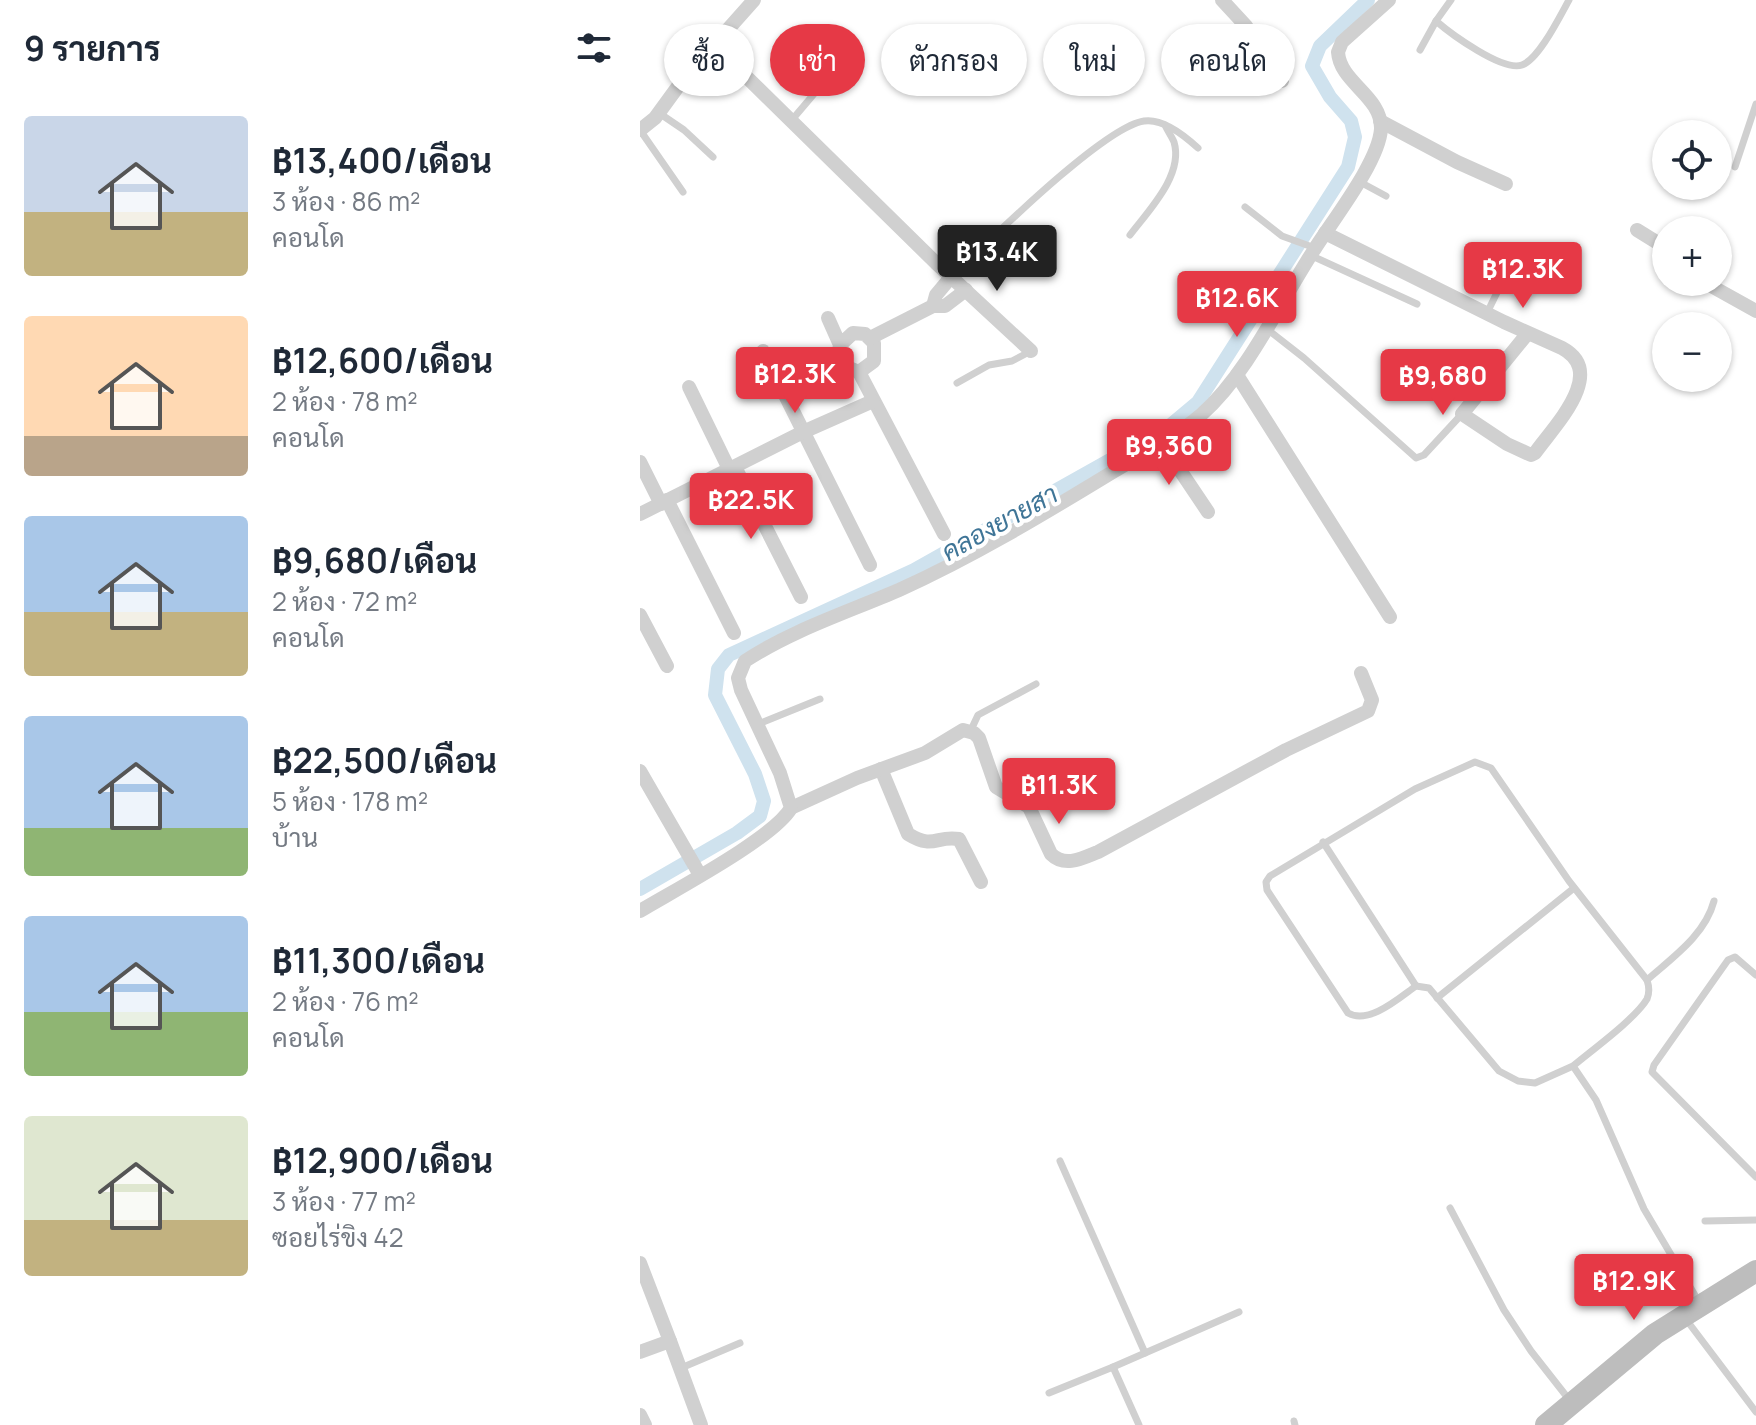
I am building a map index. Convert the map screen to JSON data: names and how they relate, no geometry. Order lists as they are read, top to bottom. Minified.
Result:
{"water":["คลองยายสา"],"page":{"heading":"9 รายการ","chip":["ซื้อ","เช่า","ตัวกรอง","ใหม่","คอนโด"],"list":[{"name":"฿13,400/เดือน","note":"3 ห้อง · 86 m² · คอนโด"},{"name":"฿12,600/เดือน","note":"2 ห้อง · 78 m² · คอนโด"},{"name":"฿9,680/เดือน","note":"2 ห้อง · 72 m² · คอนโด"},{"name":"฿22,500/เดือน","note":"5 ห้อง · 178 m² · บ้าน"},{"name":"฿11,300/เดือน","note":"2 ห้อง · 76 m² · คอนโด"},{"name":"฿12,900/เดือน","note":"3 ห้อง · 77 m² · ซอยไร่ขิง 42"}],"map_buttons":["+","−"],"price":["฿13.4K","฿12.3K","฿12.6K","฿12.3K","฿9,680","฿9,360","฿22.5K","฿11.3K","฿12.9K"]}}
